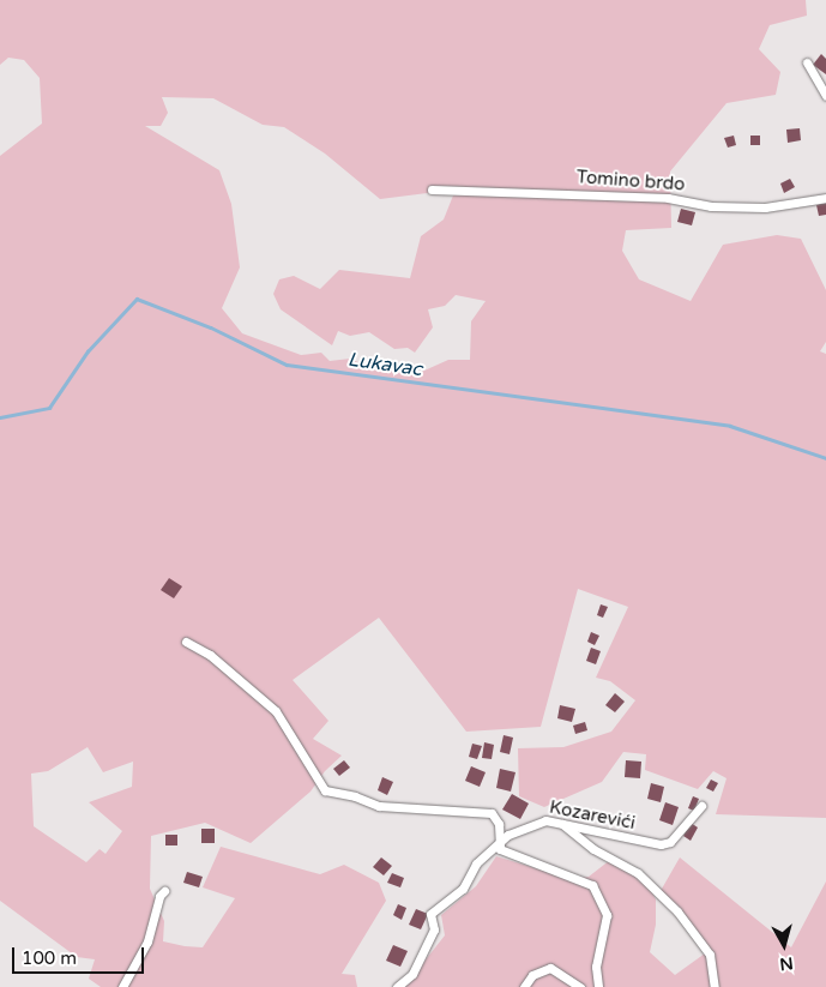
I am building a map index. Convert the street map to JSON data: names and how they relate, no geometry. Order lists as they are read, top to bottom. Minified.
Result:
{"streets":{"street":["Tomino brdo","Kozarevići"]},"water":["Lukavac"],"scale_bar":"100 m","north":"bottom"}
